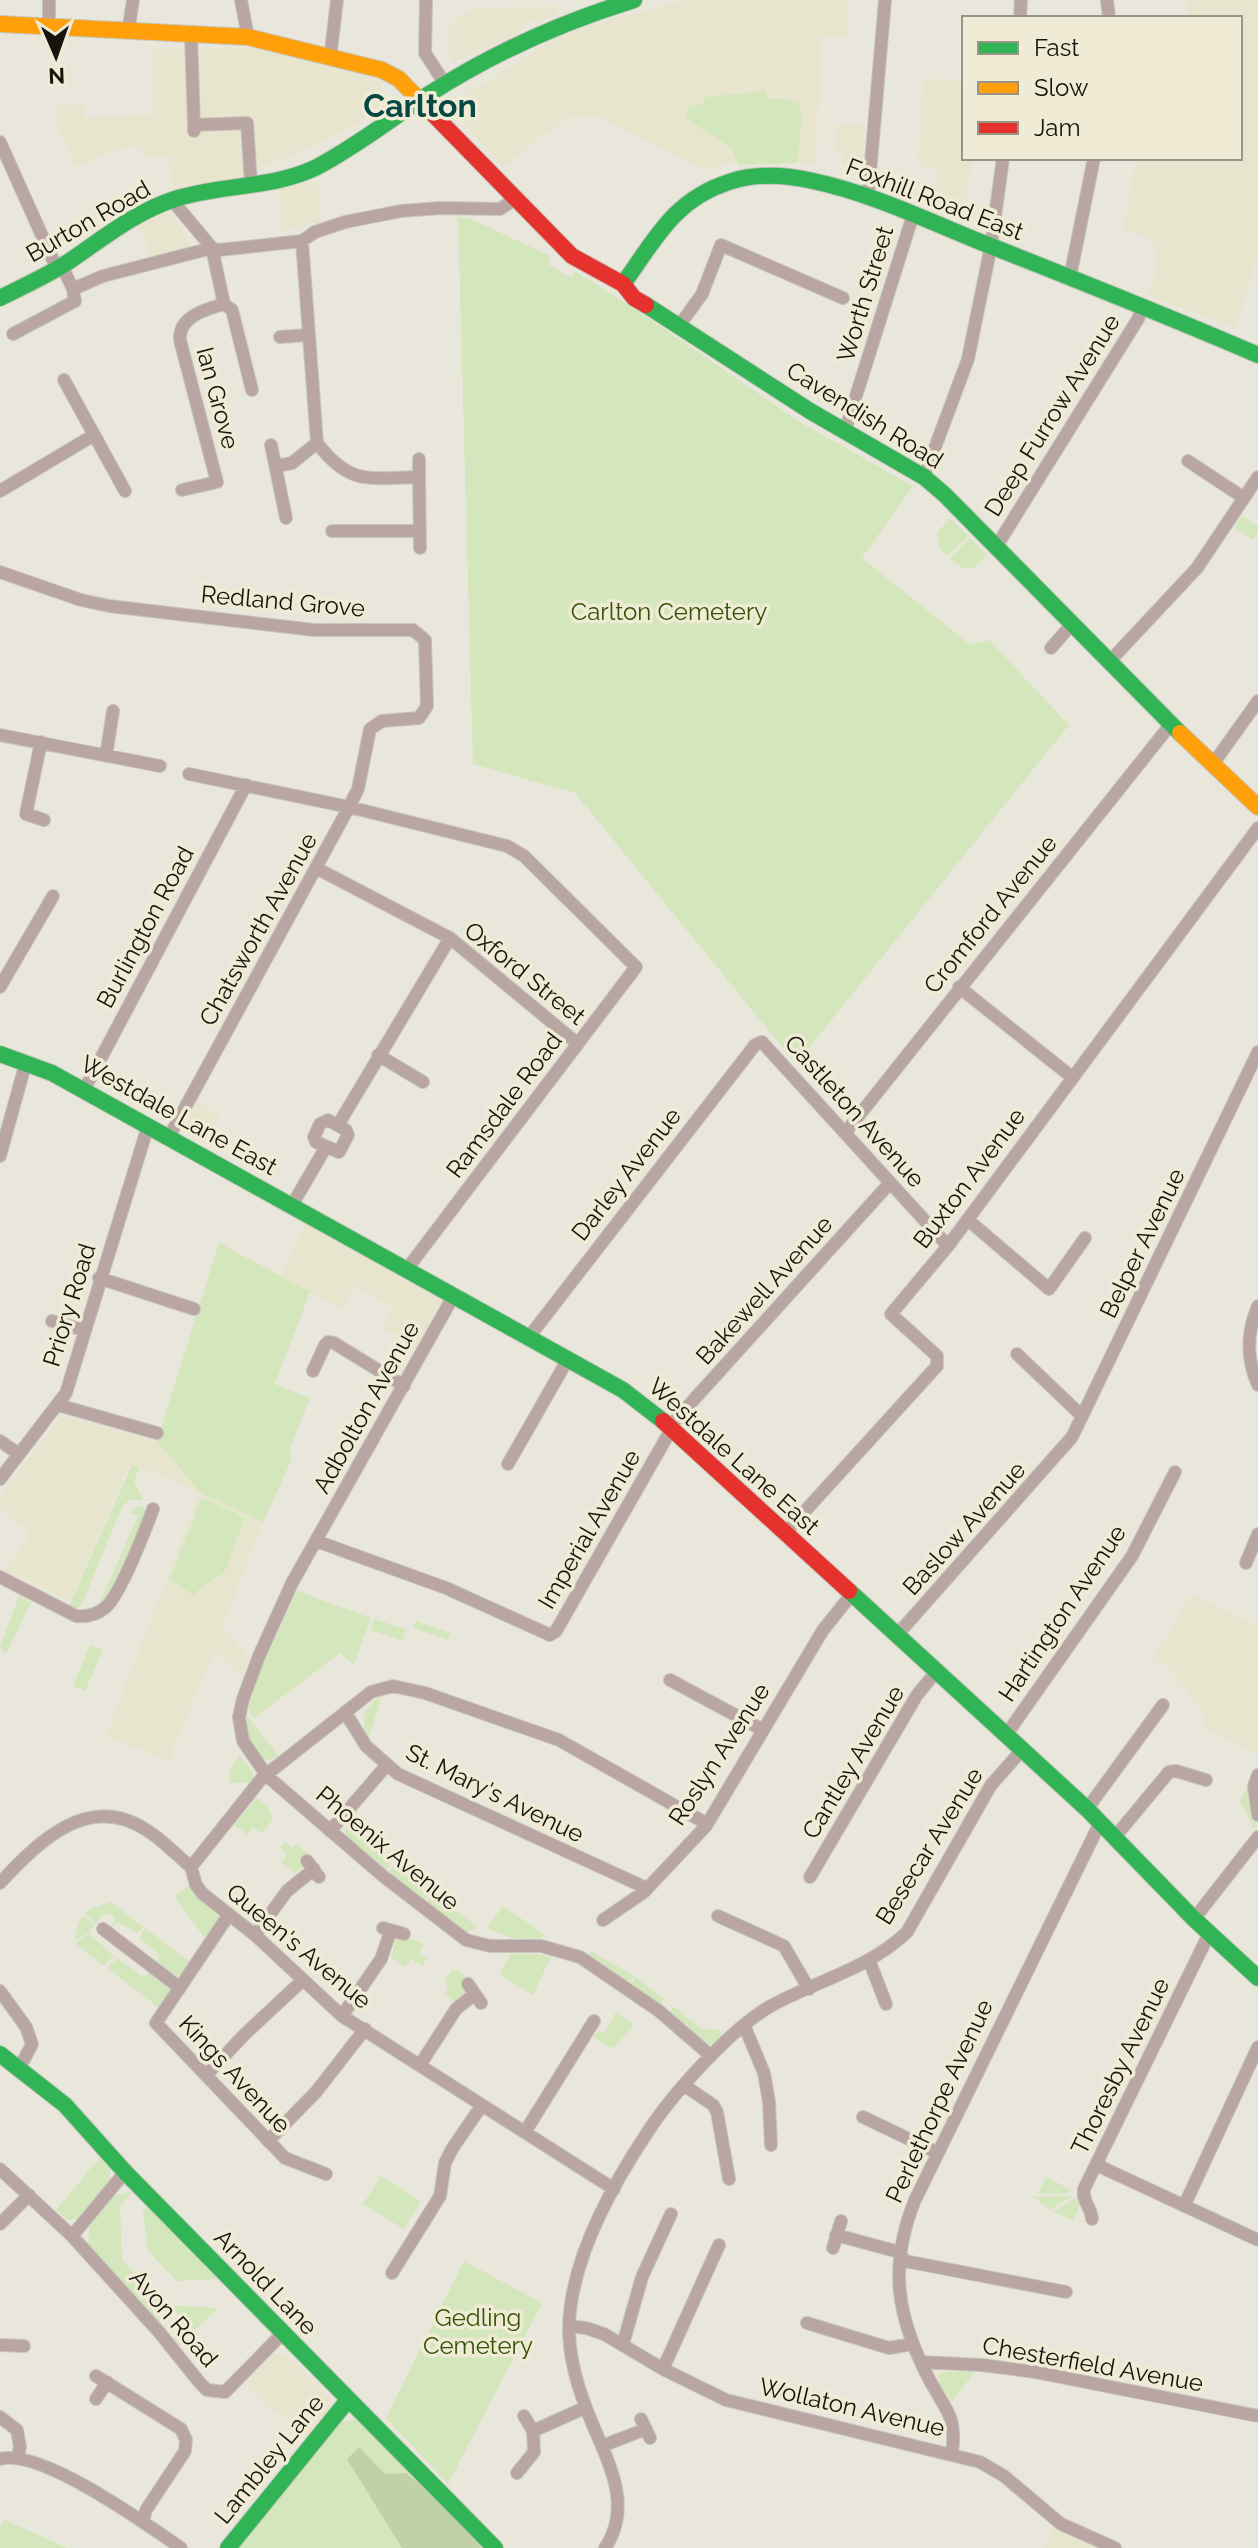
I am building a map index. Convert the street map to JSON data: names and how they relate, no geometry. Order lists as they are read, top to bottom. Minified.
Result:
{"streets":{"street":["Foxhill Road East","Burton Road","Worth Street","Ian Grove","Cavendish Road","Deep Furrow Avenue","Redland Grove","Cromford Avenue","Burlington Road","Chatsworth Avenue","Oxford Street","Ramsdale Road","Castleton Avenue","Westdale Lane East","Darley Avenue","Buxton Avenue","Belper Avenue","Bakewell Avenue","Priory Road","Adbolton Avenue","Baslow Avenue","Imperial Avenue","Hartington Avenue","Roslyn Avenue","Cantley Avenue","St. Mary's Avenue","Besecar Avenue","Phoenix Avenue","Queen's Avenue","Thoresby Avenue","Kings Avenue","Perlethorpe Avenue","Arnold Lane","Avon Road","Chesterfield Avenue","Wollaton Avenue","Lambley Lane"]},"crossings":[["Foxhill Road East","Worth Street"],["Foxhill Road East","Cavendish Road"],["Foxhill Road East","Deep Furrow Avenue"],["Burton Road","Cavendish Road"],["Worth Street","Cavendish Road"],["Cavendish Road","Deep Furrow Avenue"],["Cavendish Road","Cromford Avenue"],["Redland Grove","Chatsworth Avenue"],["Cromford Avenue","Castleton Avenue"],["Burlington Road","Westdale Lane East"],["Chatsworth Avenue","Oxford Street"],["Chatsworth Avenue","Ramsdale Road"],["Chatsworth Avenue","Westdale Lane East"],["Oxford Street","Ramsdale Road"],["Ramsdale Road","Westdale Lane East"],["Castleton Avenue","Darley Avenue"],["Castleton Avenue","Buxton Avenue"],["Castleton Avenue","Bakewell Avenue"],["Westdale Lane East","Darley Avenue"],["Westdale Lane East","Buxton Avenue"],["Westdale Lane East","Bakewell Avenue"],["Westdale Lane East","Priory Road"],["Westdale Lane East","Adbolton Avenue"],["Westdale Lane East","Baslow Avenue"],["Westdale Lane East","Imperial Avenue"],["Westdale Lane East","Hartington Avenue"],["Westdale Lane East","Roslyn Avenue"],["Westdale Lane East","Cantley Avenue"],["Westdale Lane East","Besecar Avenue"],["Westdale Lane East","Thoresby Avenue"],["Westdale Lane East","Perlethorpe Avenue"],["Belper Avenue","Baslow Avenue"],["Bakewell Avenue","Imperial Avenue"],["Adbolton Avenue","Imperial Avenue"],["Adbolton Avenue","Phoenix Avenue"],["Imperial Avenue","Phoenix Avenue"],["Roslyn Avenue","St. Mary's Avenue"],["Besecar Avenue","Phoenix Avenue"],["Besecar Avenue","Queen's Avenue"],["Besecar Avenue","Wollaton Avenue"],["Perlethorpe Avenue","Chesterfield Avenue"],["Perlethorpe Avenue","Wollaton Avenue"],["Arnold Lane","Avon Road"],["Arnold Lane","Lambley Lane"]],"districts":["Carlton"],"parks":["Carlton Cemetery","Gedling Cemetery"],"legend":["Fast","Slow","Jam"],"north":"bottom"}
